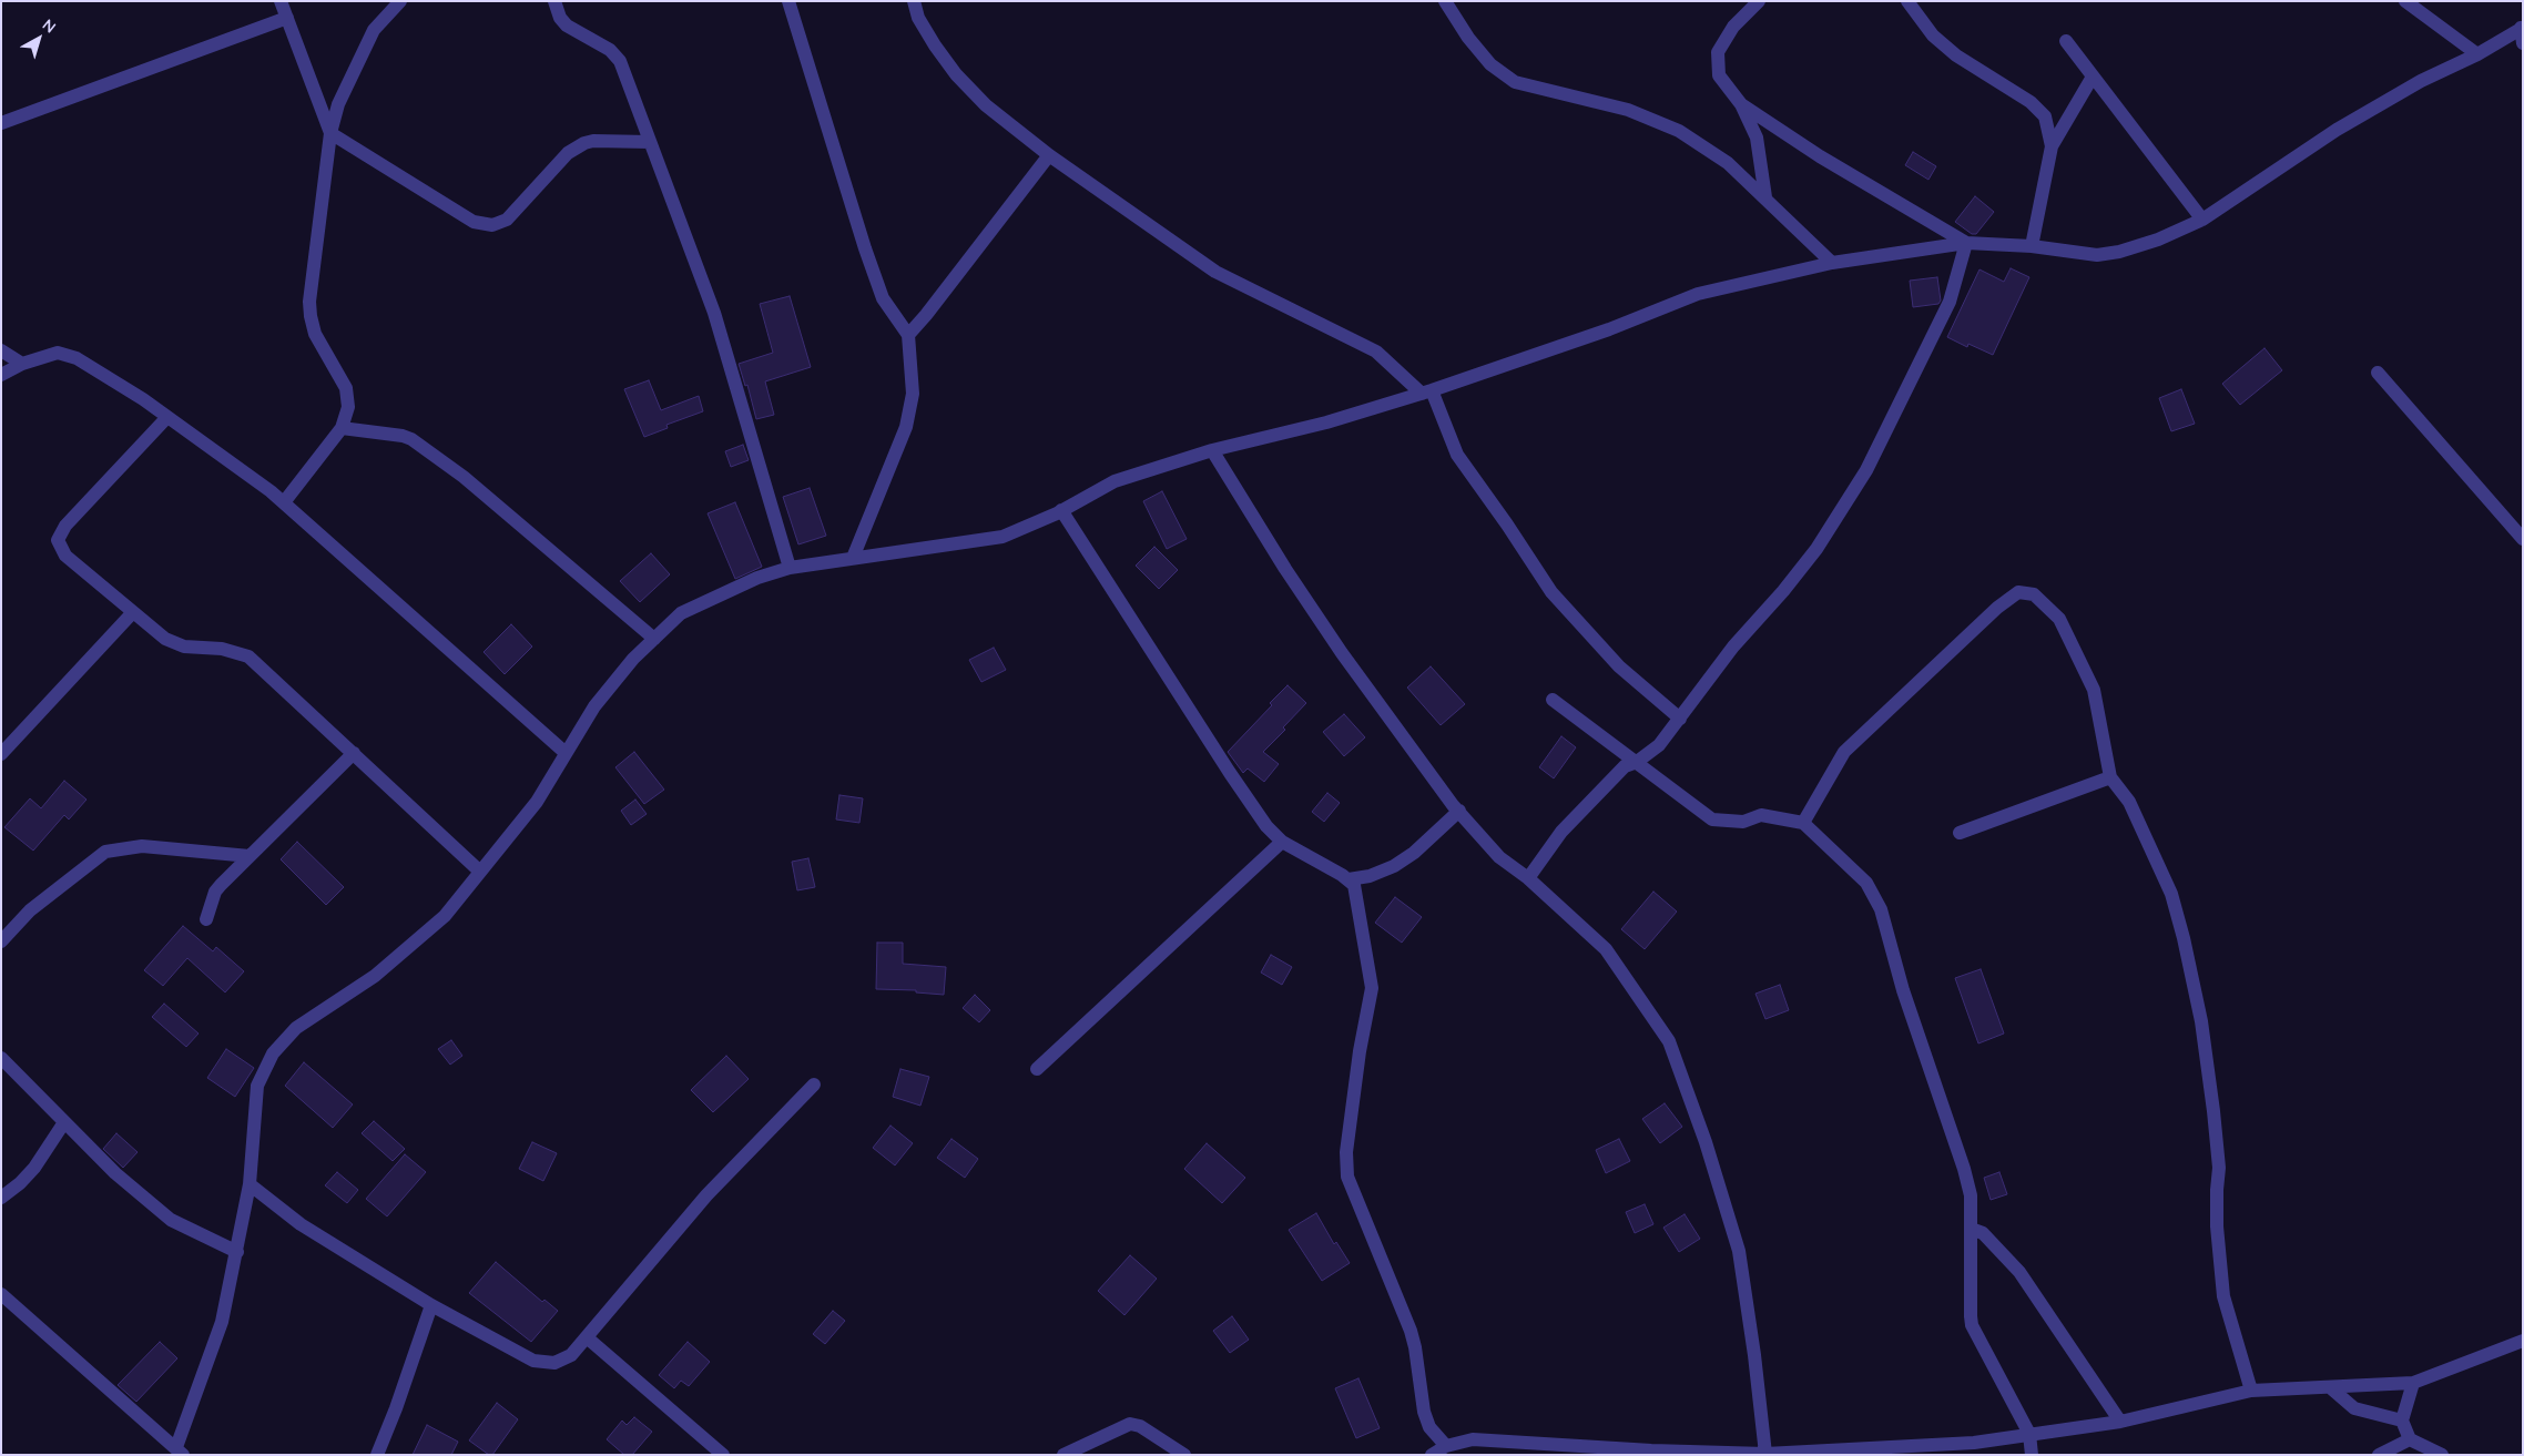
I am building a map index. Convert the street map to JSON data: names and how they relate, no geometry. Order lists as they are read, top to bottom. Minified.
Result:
{"north":"top right"}
